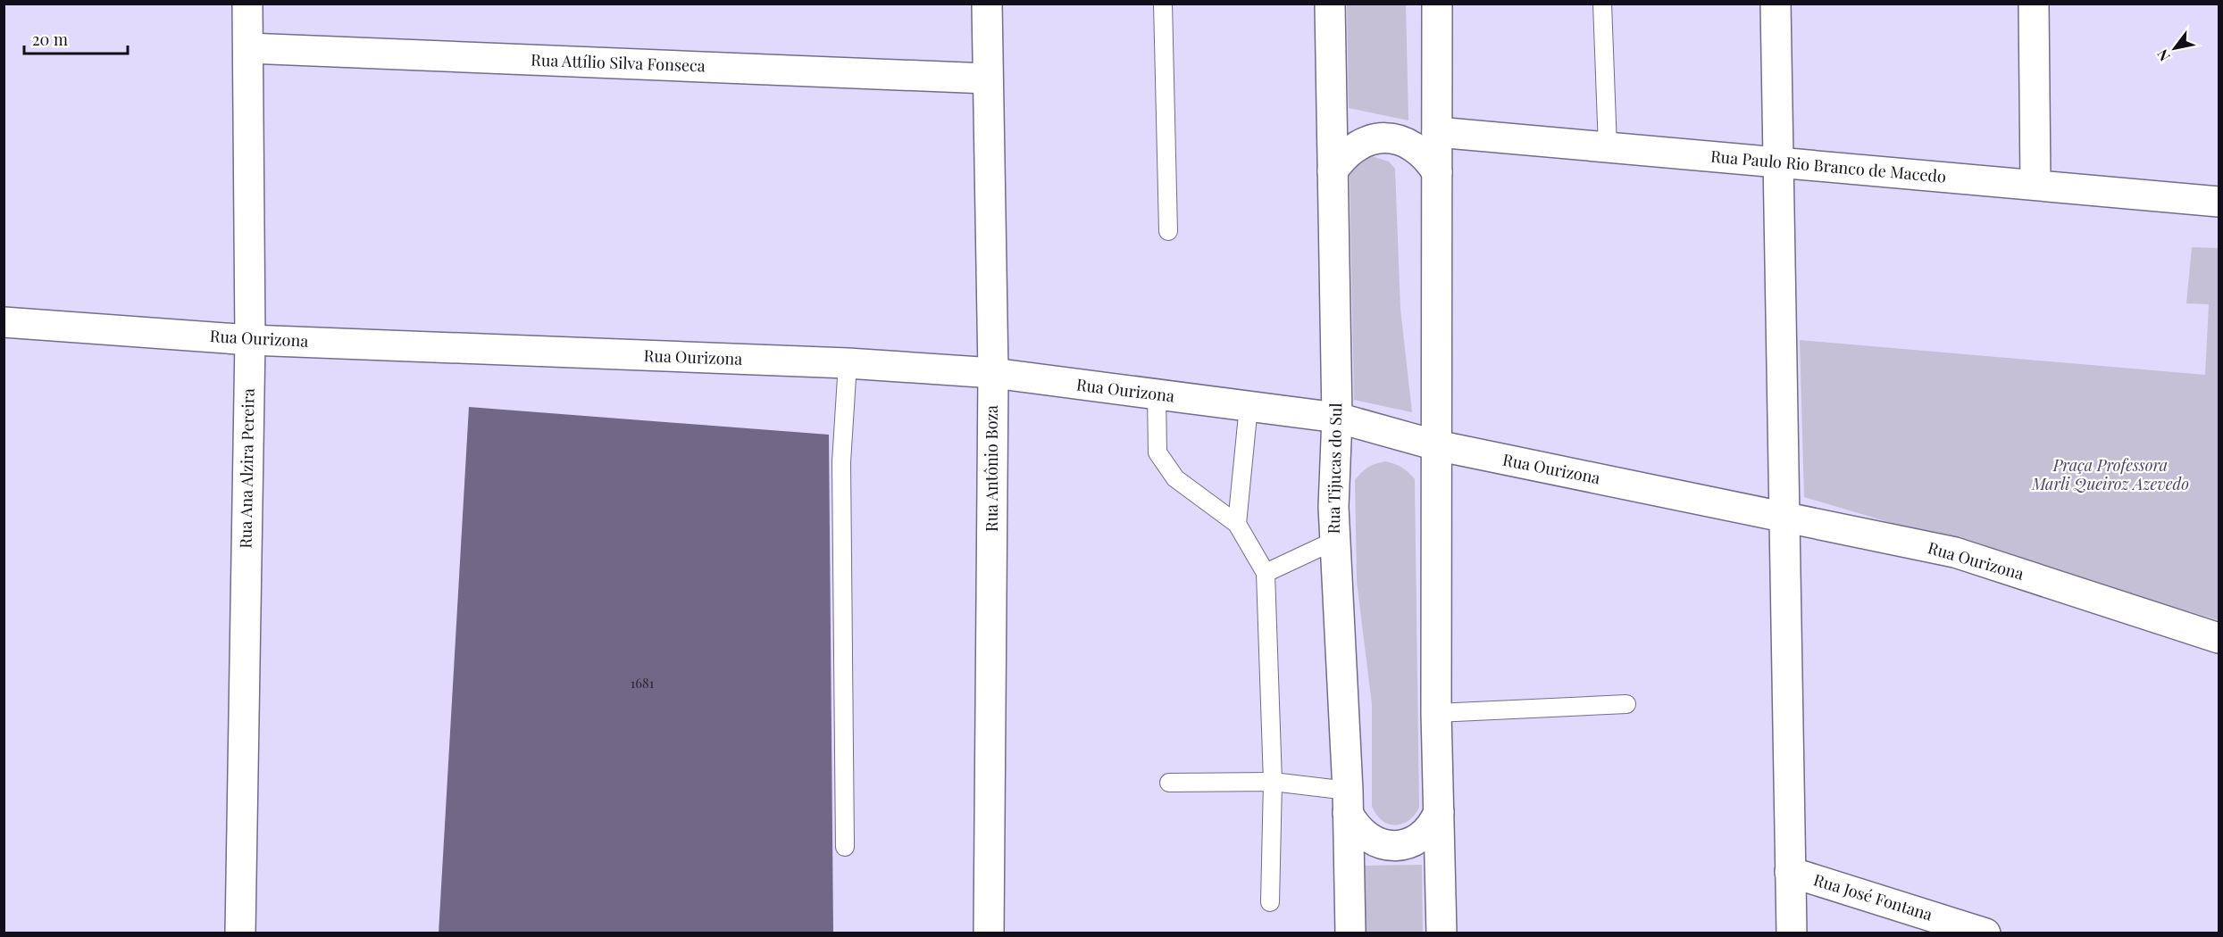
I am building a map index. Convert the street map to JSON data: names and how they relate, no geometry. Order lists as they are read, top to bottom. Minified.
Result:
{"streets":{"street":["Rua Attílio Silva Fonseca","Rua Paulo Rio Branco de Macedo","Rua Ourizona","Rua Ana Alzira Pereira","Rua Antônio Boza","Rua Tijucas do Sul","Rua José Fontana"]},"crossings":[["Rua Attílio Silva Fonseca","Rua Ana Alzira Pereira"],["Rua Attílio Silva Fonseca","Rua Antônio Boza"],["Rua Ourizona","Rua Ana Alzira Pereira"],["Rua Ourizona","Rua Antônio Boza"],["Rua Ourizona","Rua Tijucas do Sul"]],"parks":["Praça Professora Marli Queiroz Azevedo"],"house_numbers":["1681"],"scale_bar":"20 m","north":"bottom left"}
